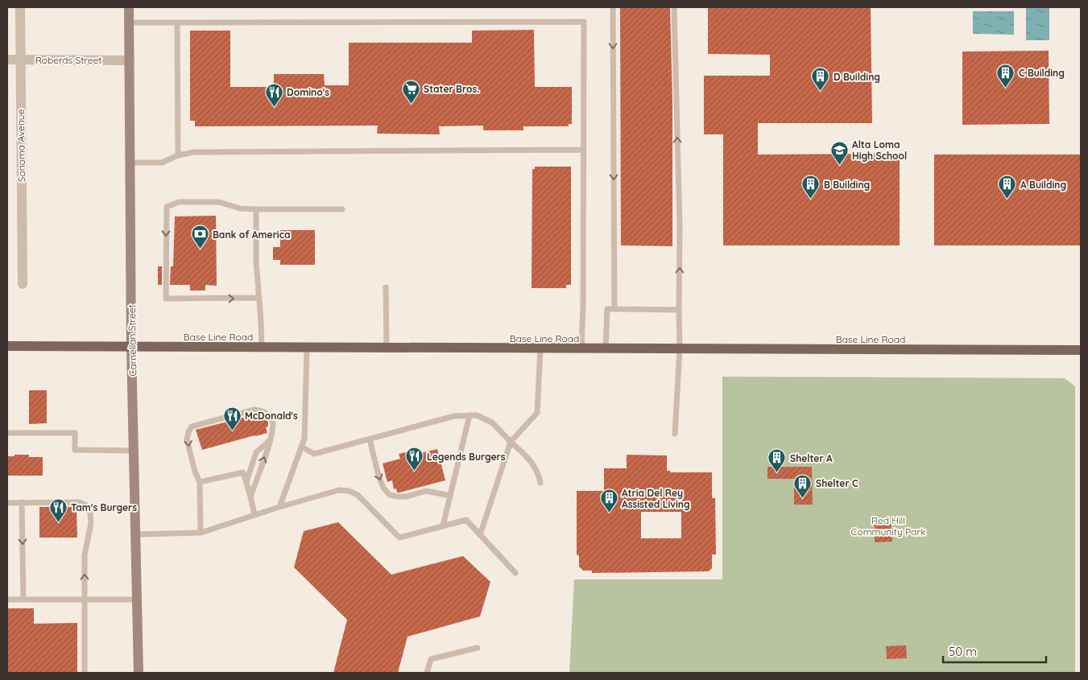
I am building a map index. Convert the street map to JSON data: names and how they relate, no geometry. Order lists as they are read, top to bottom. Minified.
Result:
{"streets":{"main road":["Base Line Road","Carnelian Street"],"street":["Roberds Street","Sonoma Avenue"]},"crossings":[["Roberds Street","Sonoma Avenue"],["Roberds Street","Carnelian Street"],["Base Line Road","Carnelian Street"]],"parks":["Red Hill Community Park"],"places":{"building":["C Building","D Building","B Building","A Building","Shelter A","Shelter C","Atria Del Rey Assisted Living"],"supermarket":["Stater Bros."],"restaurant":["Domino's","McDonald's","Legends Burgers","Tam's Burgers"],"school or university":["Alta Loma High School"],"bank":["Bank of America"]},"scale_bar":"50 m"}
